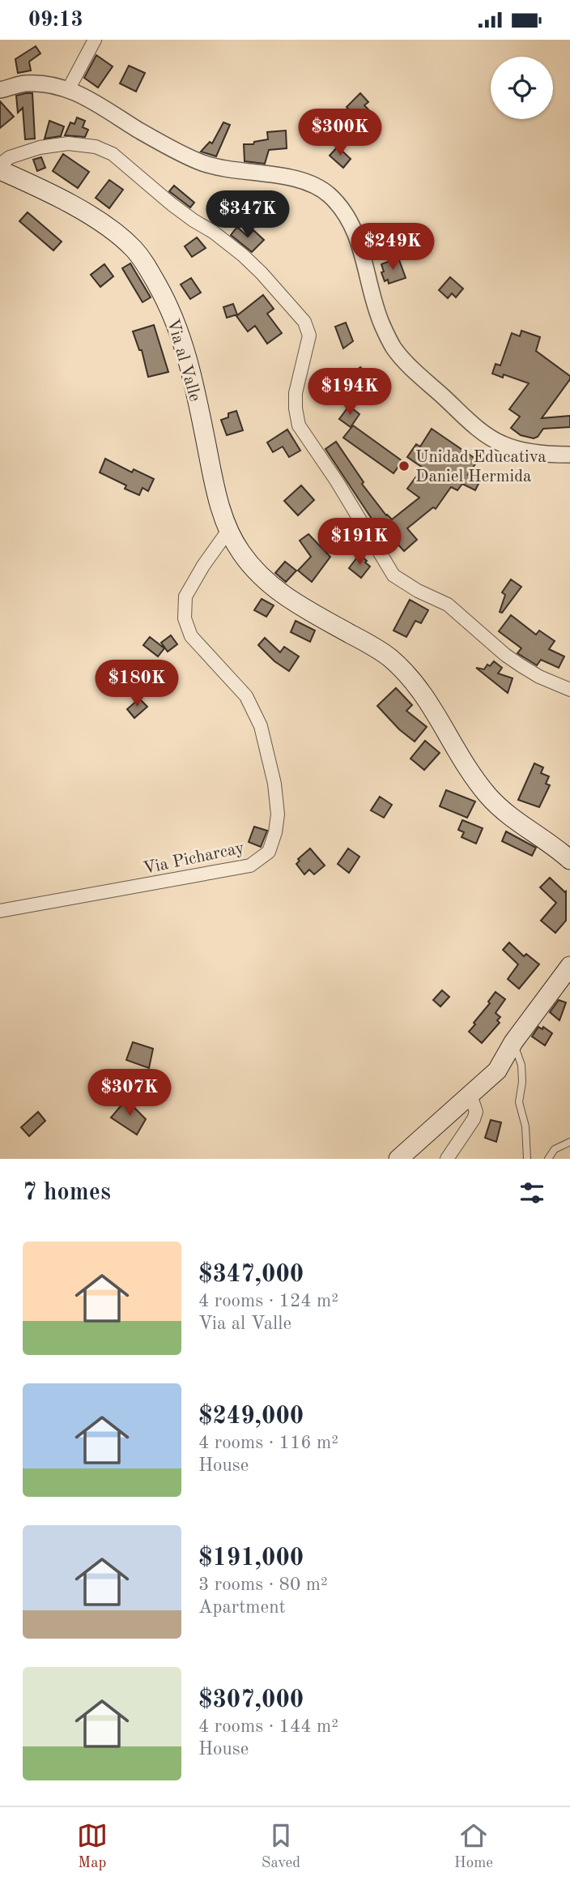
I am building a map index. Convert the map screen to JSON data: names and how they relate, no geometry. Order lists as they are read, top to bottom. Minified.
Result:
{"streets":{"main road":["Via al Valle"],"street":["Via Picharcay"]},"crossings":[["Via al Valle","Via Picharcay"]],"places":["Unidad Educativa Daniel Hermida"],"page":{"status":"09:13","price":["$300K","$347K","$249K","$194K","$191K","$180K","$307K"],"heading":"7 homes","list":[{"name":"$347,000","note":"4 rooms · 124 m² · Via al Valle"},{"name":"$249,000","note":"4 rooms · 116 m² · House"},{"name":"$191,000","note":"3 rooms · 80 m² · Apartment"},{"name":"$307,000","note":"4 rooms · 144 m² · House"}],"tabs":["Map","Saved","Home"]}}
